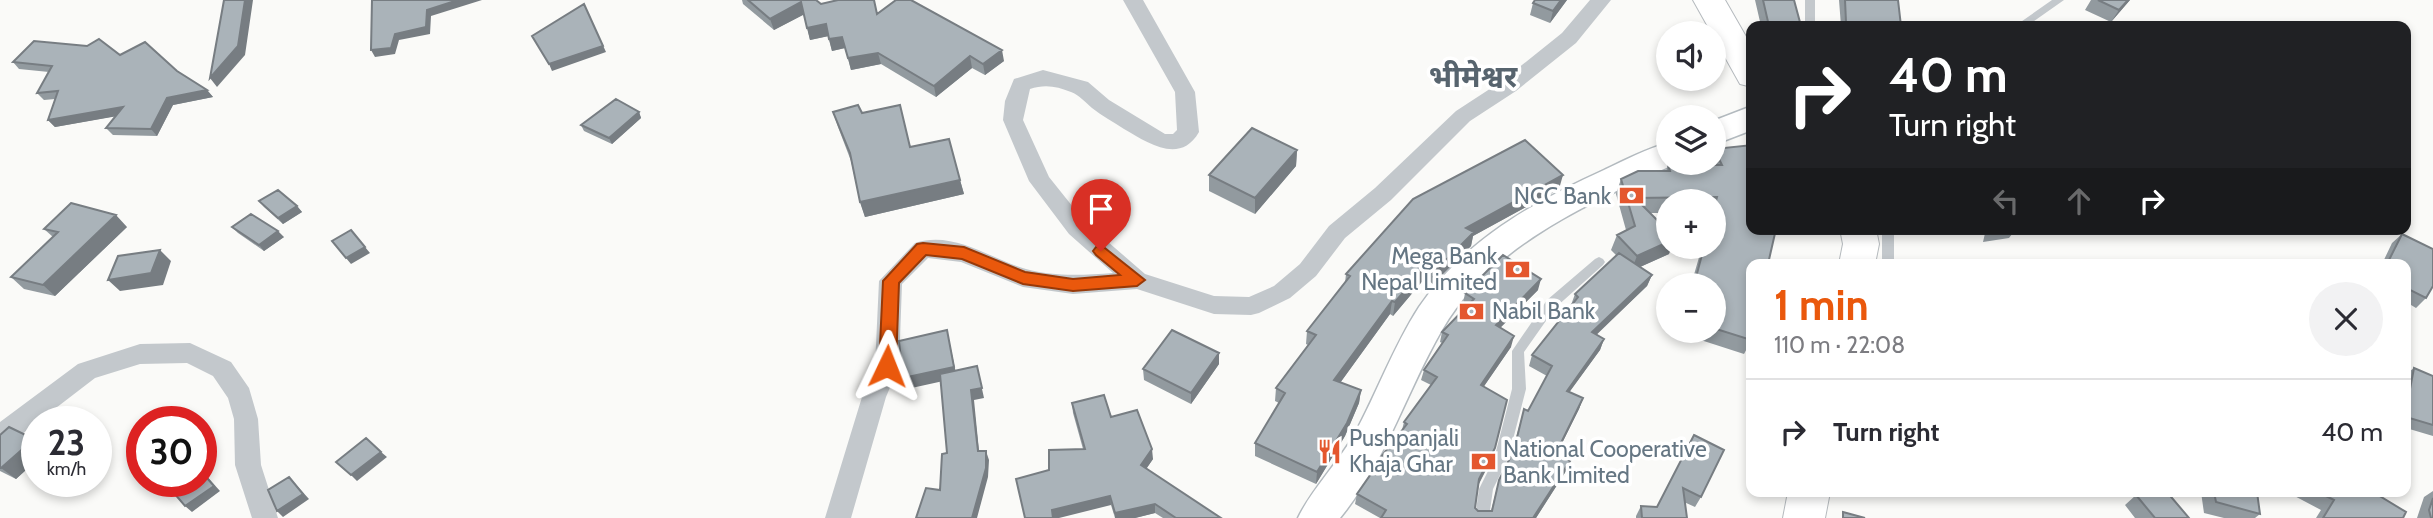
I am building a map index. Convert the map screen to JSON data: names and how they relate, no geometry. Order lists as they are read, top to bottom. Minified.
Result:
{"districts":["भीमेश्वर"],"places":{"bank":["NCC Bank","Mega Bank Nepal Limited","Nabil Bank","National Cooperative Bank Limited"],"restaurant":["Pushpanjali Khaja Ghar"]},"page":{"map_buttons":["+","−"],"turn":["40 m","Turn right"],"heading":["1 min","110 m · 22:08"],"list":[{"name":"Turn right","value":"40 m"}],"speed":"23 km/h","limit":"30"}}
